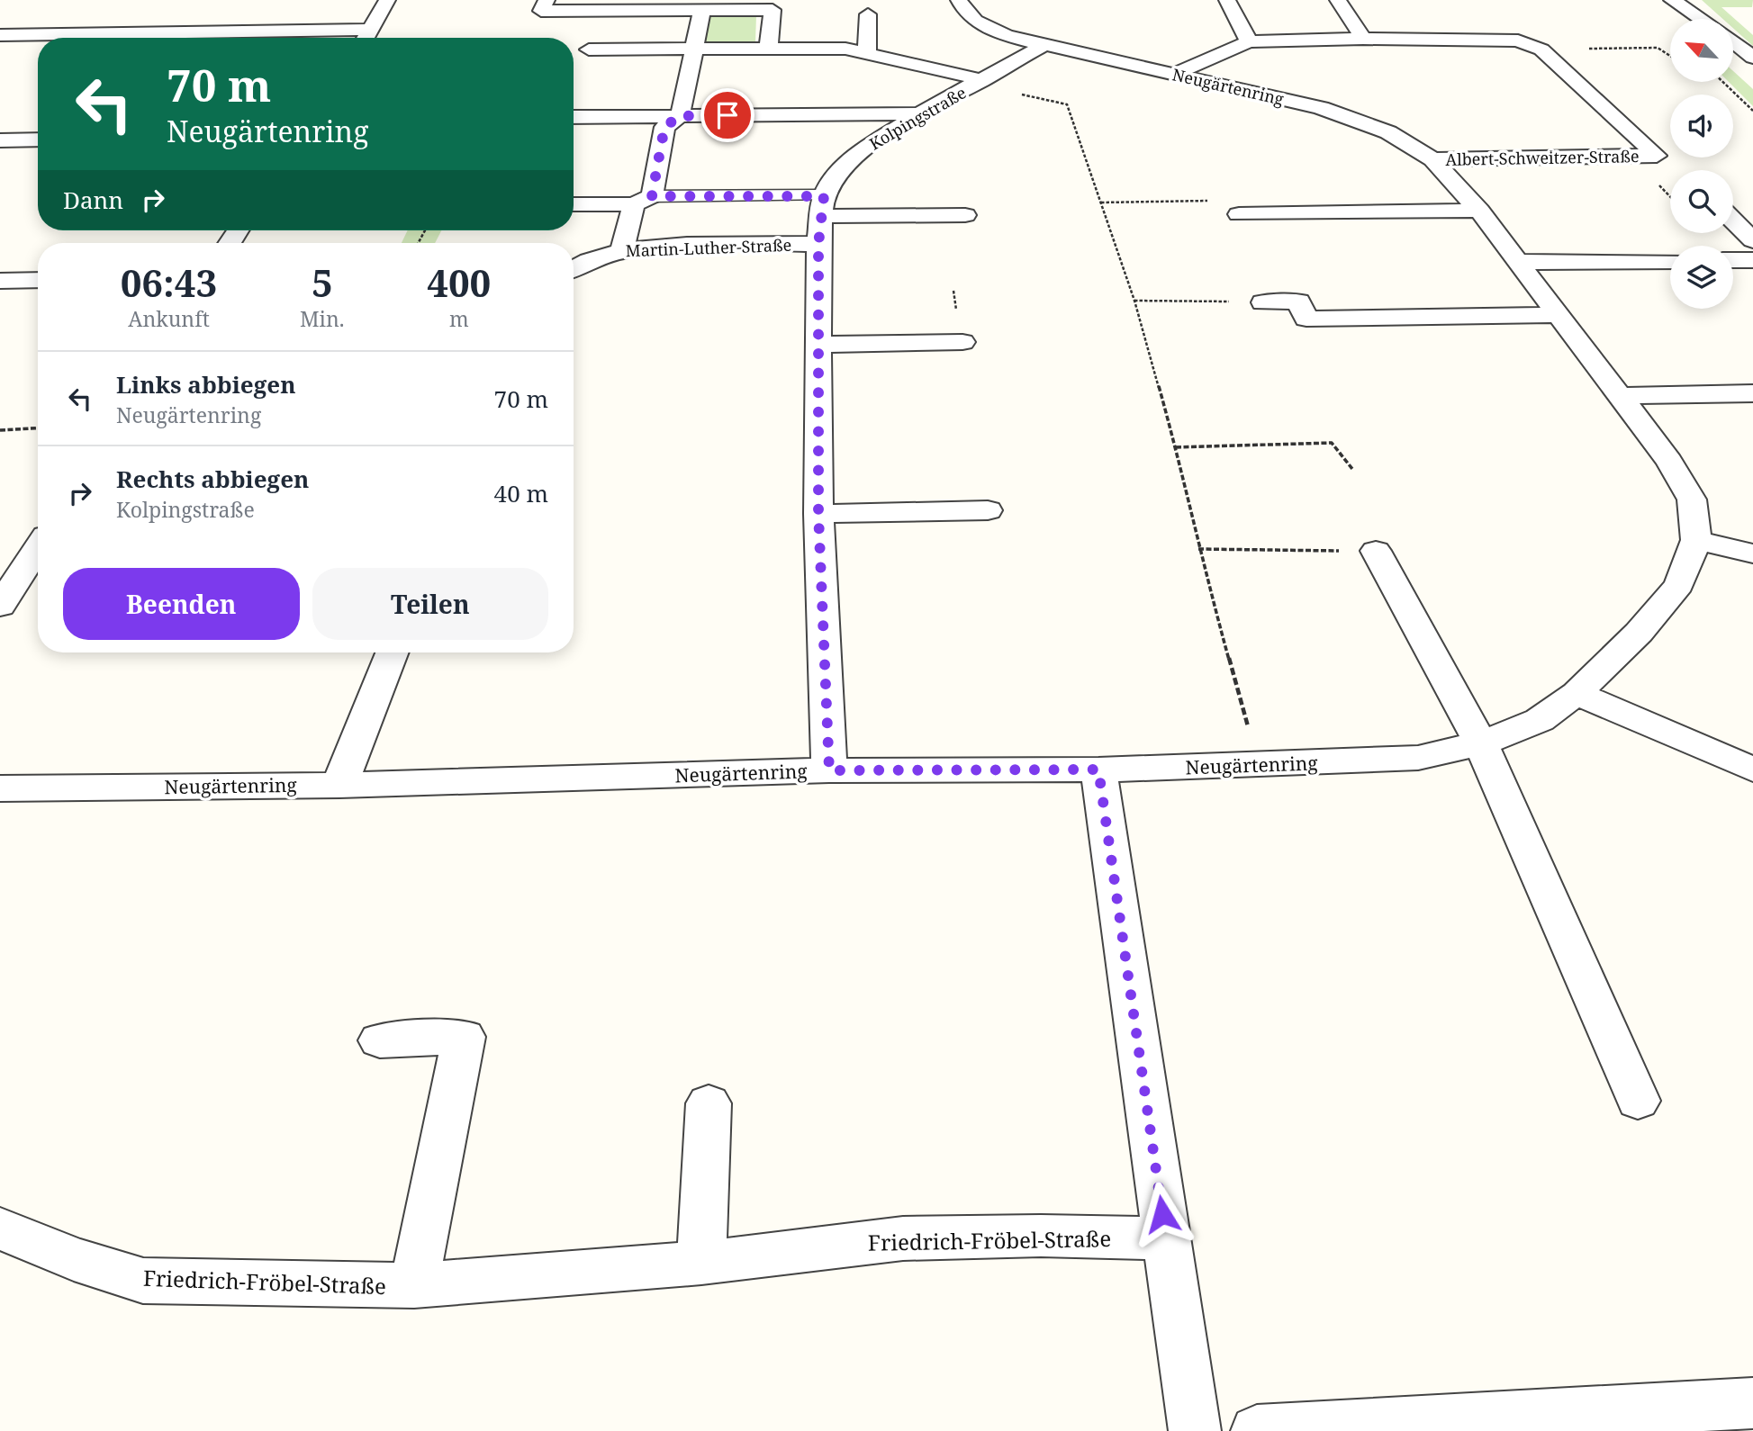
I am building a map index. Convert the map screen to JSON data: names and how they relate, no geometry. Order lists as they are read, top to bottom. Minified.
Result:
{"streets":{"street":["Neugärtenring","Kolpingstraße","Albert-Schweitzer-Straße","Martin-Luther-Straße","Friedrich-Fröbel-Straße"]},"crossings":[["Neugärtenring","Kolpingstraße"],["Neugärtenring","Albert-Schweitzer-Straße"]],"north":"top left","page":{"turn":["70 m","Neugärtenring"],"then":"Dann","eta":["06:43","Ankunft","5","Min.","400","m"],"list":[{"name":"Links abbiegen","note":"Neugärtenring","value":"70 m"},{"name":"Rechts abbiegen","note":"Kolpingstraße","value":"40 m"}],"buttons":["Beenden","Teilen"]}}
